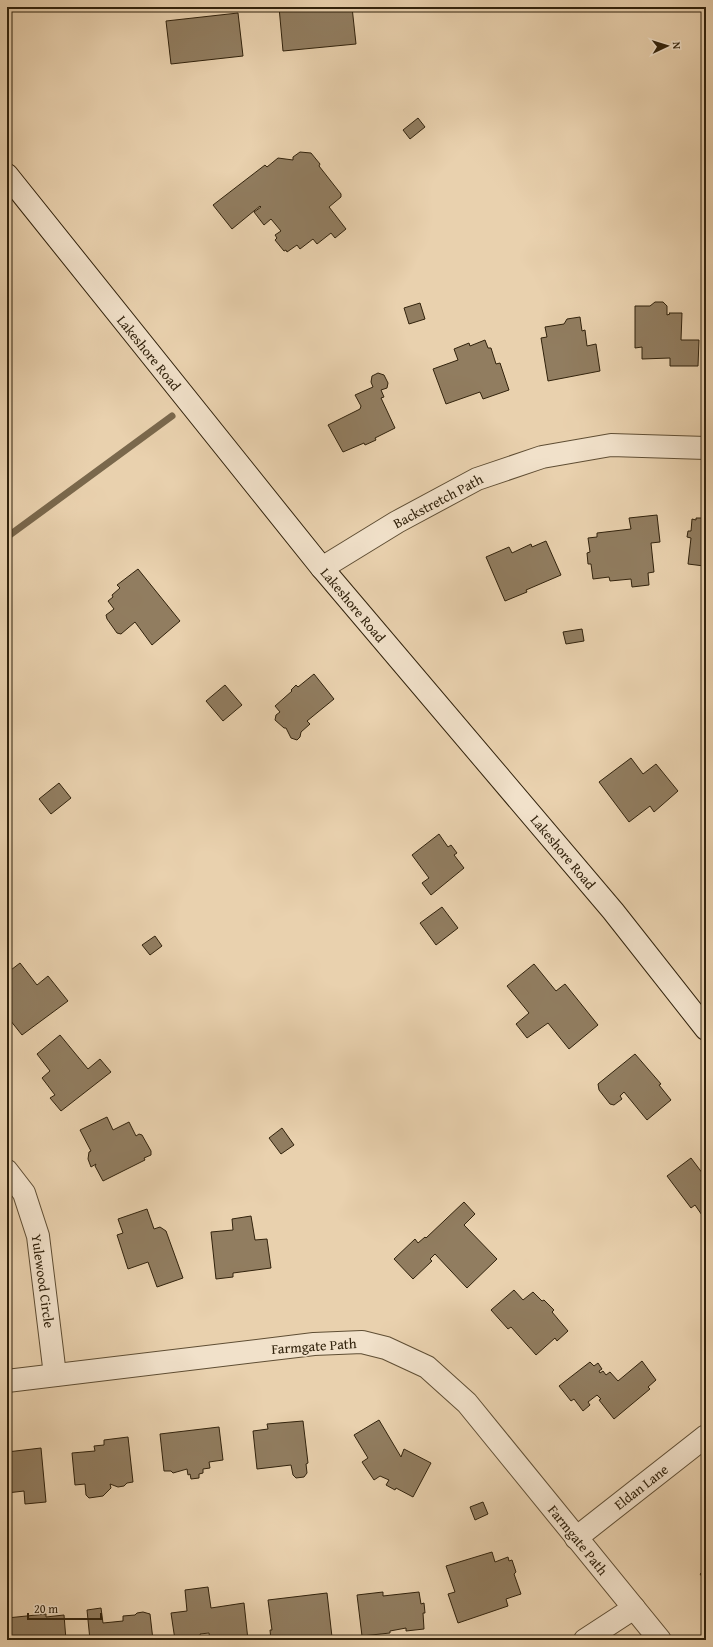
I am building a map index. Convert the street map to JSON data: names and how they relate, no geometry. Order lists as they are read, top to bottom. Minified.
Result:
{"streets":{"street":["Lakeshore Road","Backstretch Path","Yulewood Circle","Farmgate Path","Eldan Lane"]},"crossings":[["Lakeshore Road","Backstretch Path"],["Yulewood Circle","Farmgate Path"],["Farmgate Path","Eldan Lane"]],"scale_bar":"20 m","north":"right"}
